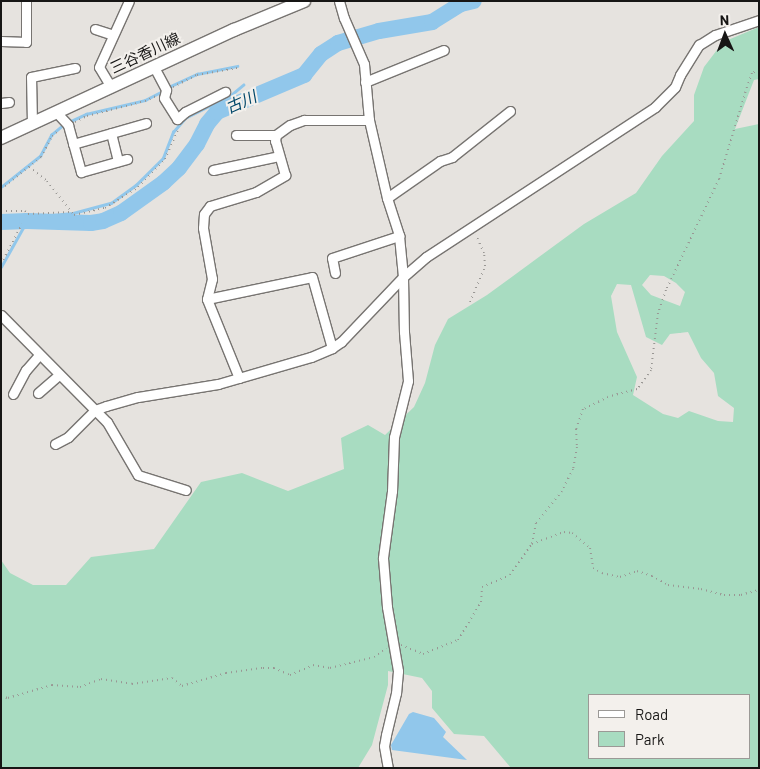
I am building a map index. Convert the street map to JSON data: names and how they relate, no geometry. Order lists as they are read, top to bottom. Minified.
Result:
{"streets":{"main road":["三谷香川線"]},"water":["古川"],"legend":["Road","Park"],"north":"top"}
